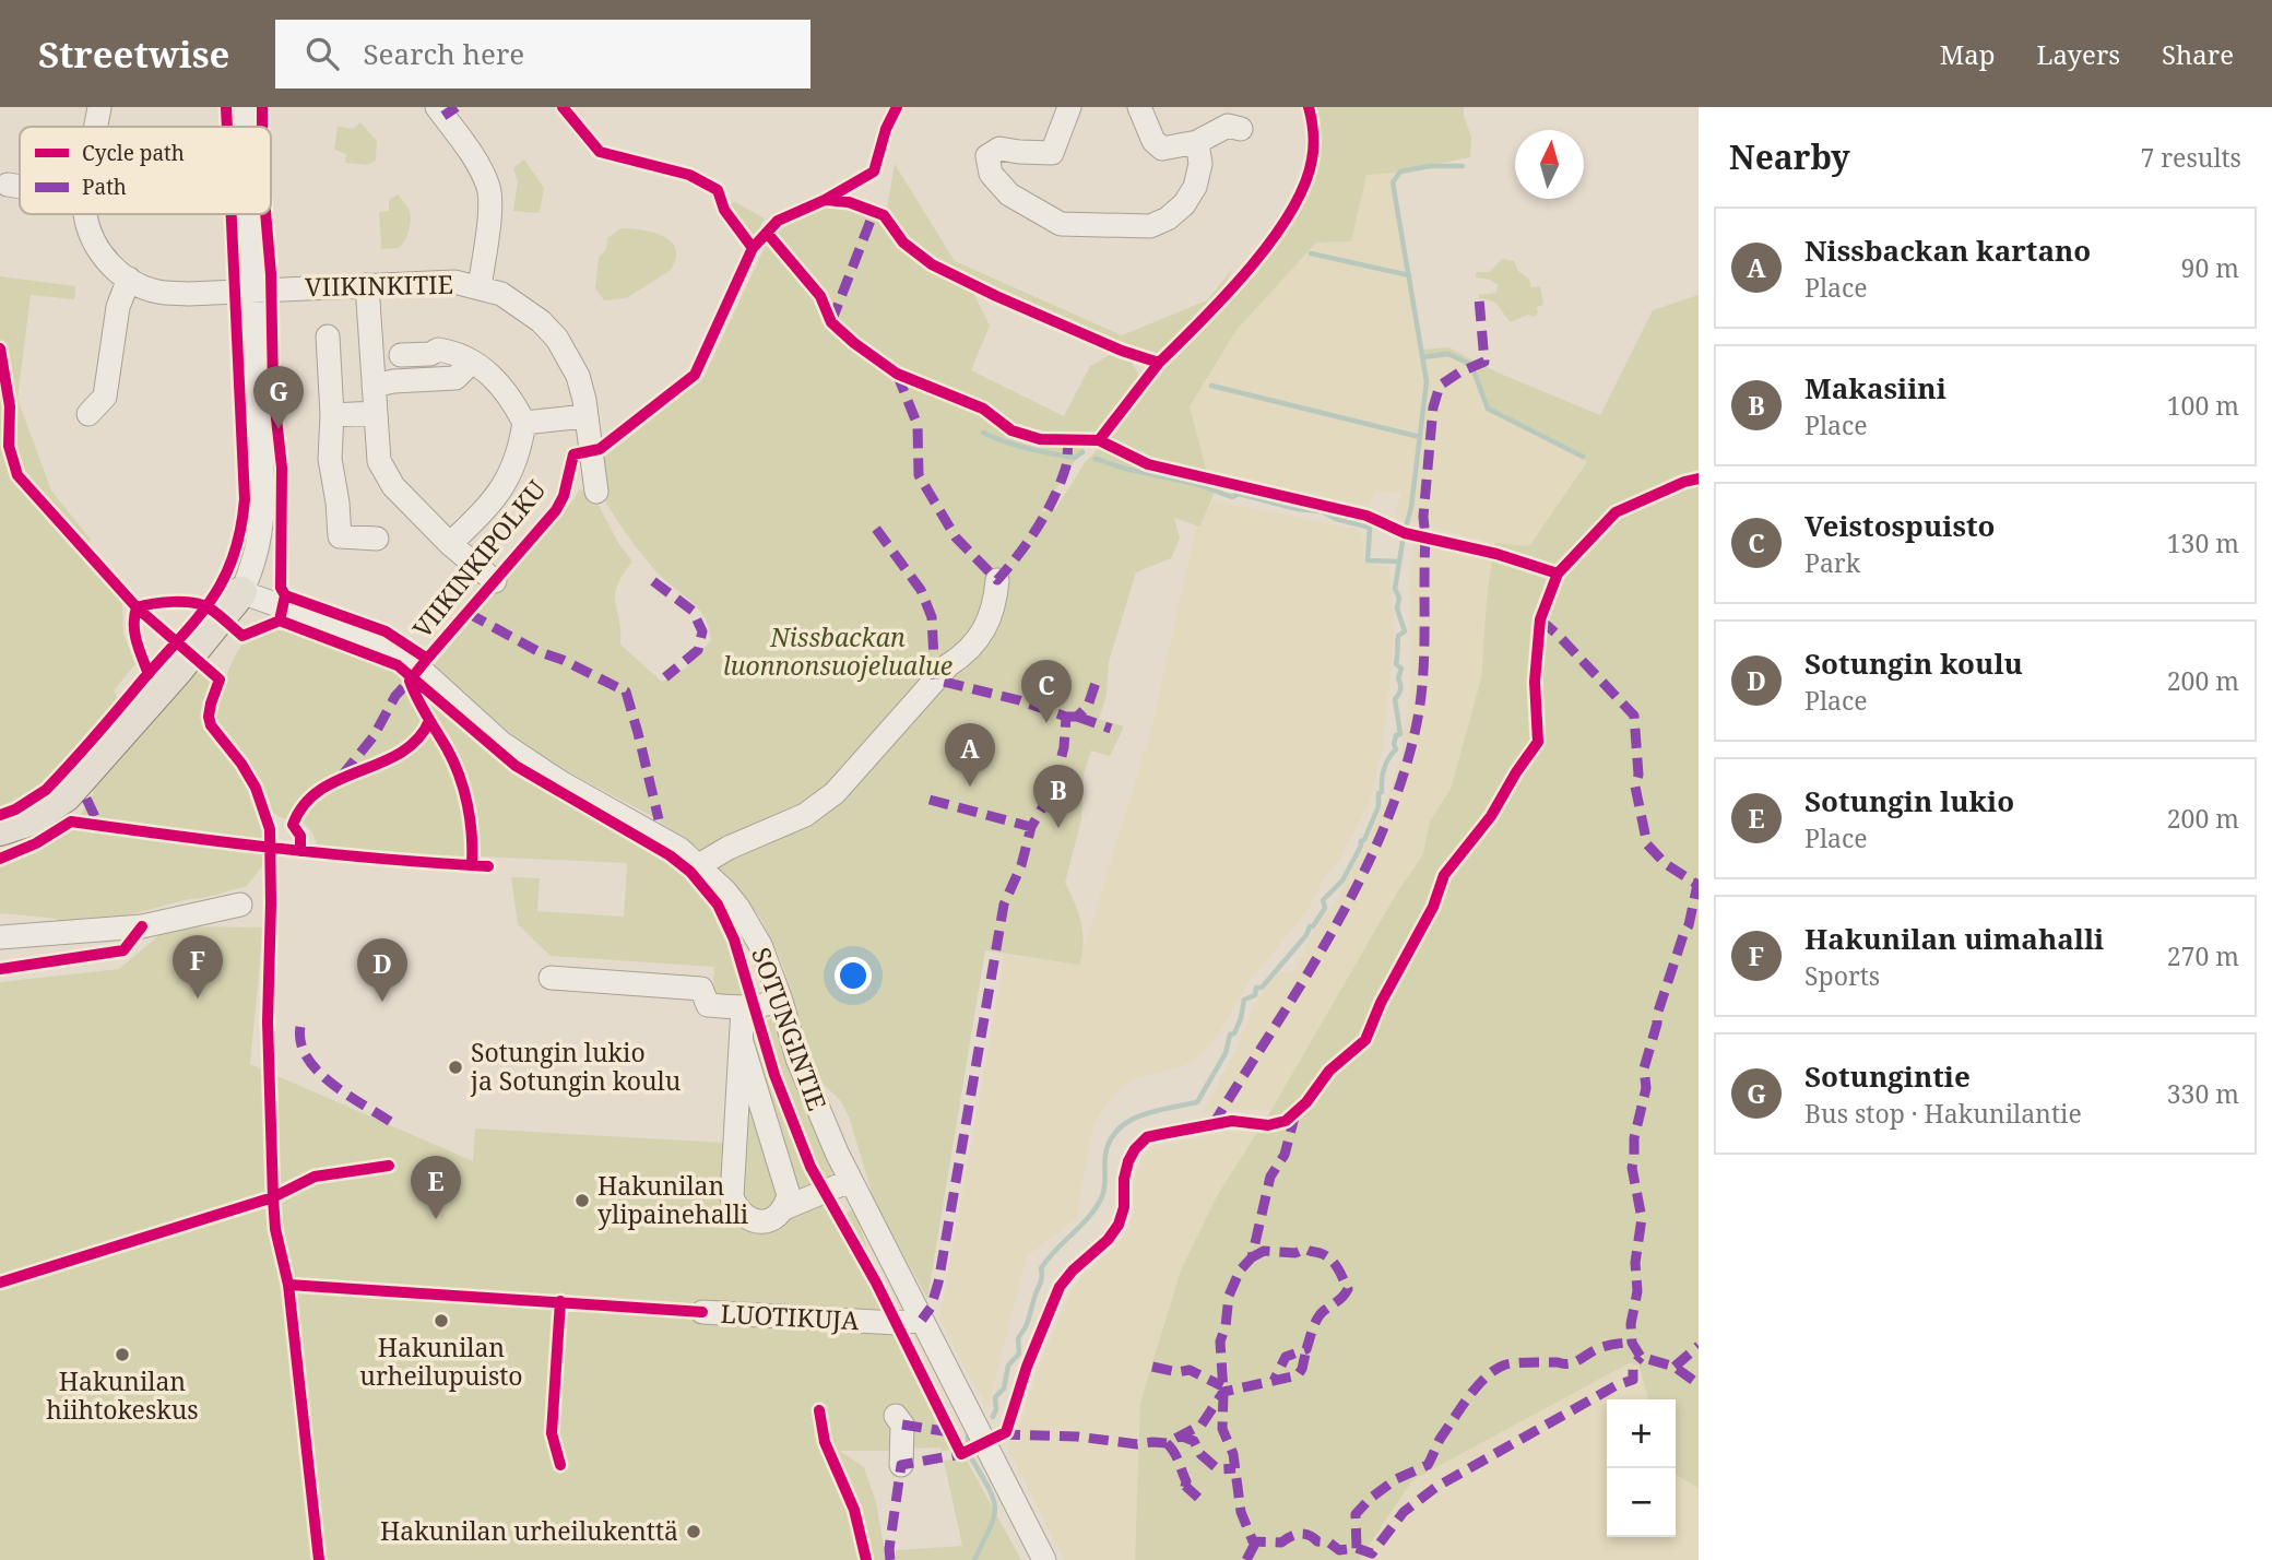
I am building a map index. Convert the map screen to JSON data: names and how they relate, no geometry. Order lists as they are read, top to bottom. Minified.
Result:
{"streets":{"street":["VIIKINKITIE","SOTUNGINTIE","LUOTIKUJA"],"cycle path":["VIIKINKIPOLKU"]},"crossings":[["SOTUNGINTIE","LUOTIKUJA"]],"parks":["Nissbackan luonnonsuojelualue"],"places":["Sotungin lukio ja Sotungin koulu","Hakunilan ylipainehalli","Hakunilan urheilupuisto","Hakunilan hiihtokeskus","Hakunilan urheilukenttä"],"legend":["Cycle path","Path"],"north":"top","page":{"header":"Streetwise","search":"Search here","nav":["Map","Layers","Share"],"heading":["Nearby","7 results"],"list":[{"mark":"A","name":"Nissbackan kartano","note":"Place","value":"90 m"},{"mark":"B","name":"Makasiini","note":"Place","value":"100 m"},{"mark":"C","name":"Veistospuisto","note":"Park","value":"130 m"},{"mark":"D","name":"Sotungin koulu","note":"Place","value":"200 m"},{"mark":"E","name":"Sotungin lukio","note":"Place","value":"200 m"},{"mark":"F","name":"Hakunilan uimahalli","note":"Sports","value":"270 m"},{"mark":"G","name":"Sotungintie","note":"Bus stop · Hakunilantie","value":"330 m"}],"pins":["G","C","A","B","F","D","E"],"map_buttons":["+","−"]}}
